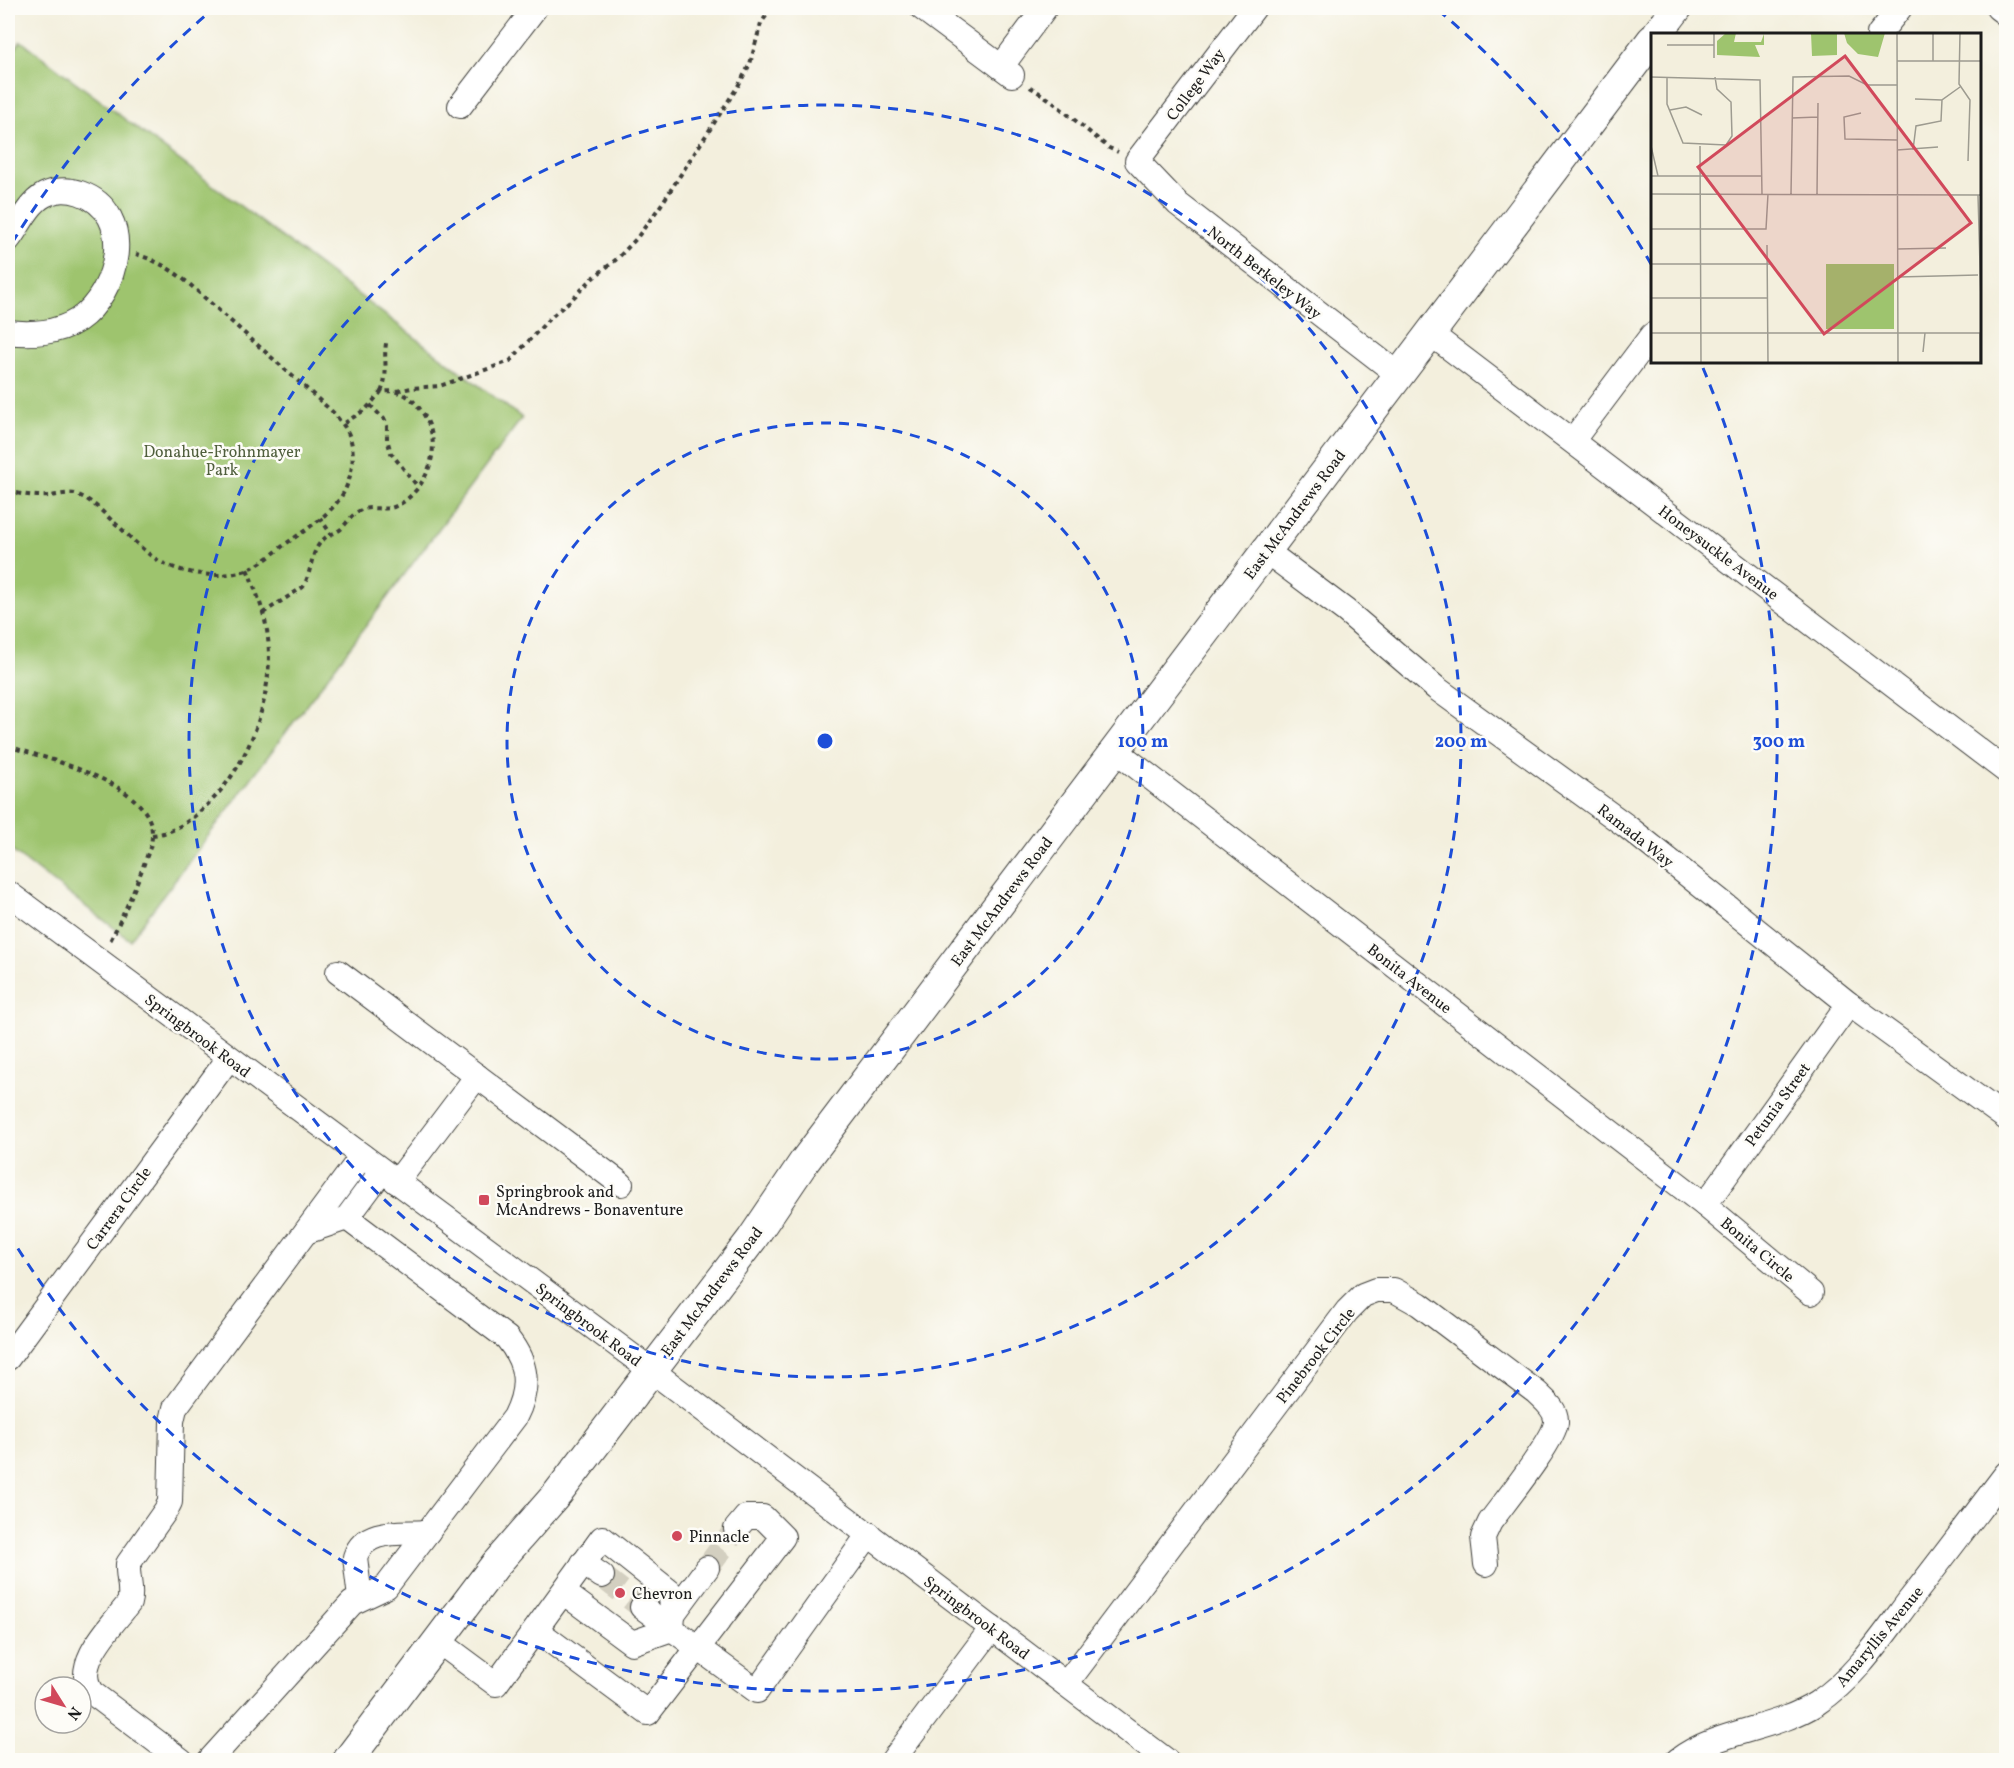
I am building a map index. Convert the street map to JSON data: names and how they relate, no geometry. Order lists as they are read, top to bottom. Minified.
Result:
{"streets":{"main road":["East McAndrews Road"],"street":["College Way","North Berkeley Way","Honeysuckle Avenue","Ramada Way","Bonita Avenue","Springbrook Road","Petunia Street","Carrera Circle","Bonita Circle","Pinebrook Circle","Amaryllis Avenue"]},"crossings":[["College Way","North Berkeley Way"],["North Berkeley Way","East McAndrews Road"],["East McAndrews Road","Honeysuckle Avenue"],["East McAndrews Road","Ramada Way"],["East McAndrews Road","Bonita Avenue"],["East McAndrews Road","Springbrook Road"],["Ramada Way","Petunia Street"],["Bonita Avenue","Petunia Street"],["Bonita Avenue","Bonita Circle"],["Springbrook Road","Carrera Circle"],["Springbrook Road","Pinebrook Circle"],["Petunia Street","Bonita Circle"]],"parks":["Donahue-Frohnmayer Park"],"places":{"transit":["Springbrook and McAndrews - Bonaventure"],"other":["Pinnacle","Chevron"]},"north":"bottom right","rings":["100 m","200 m","300 m"]}
